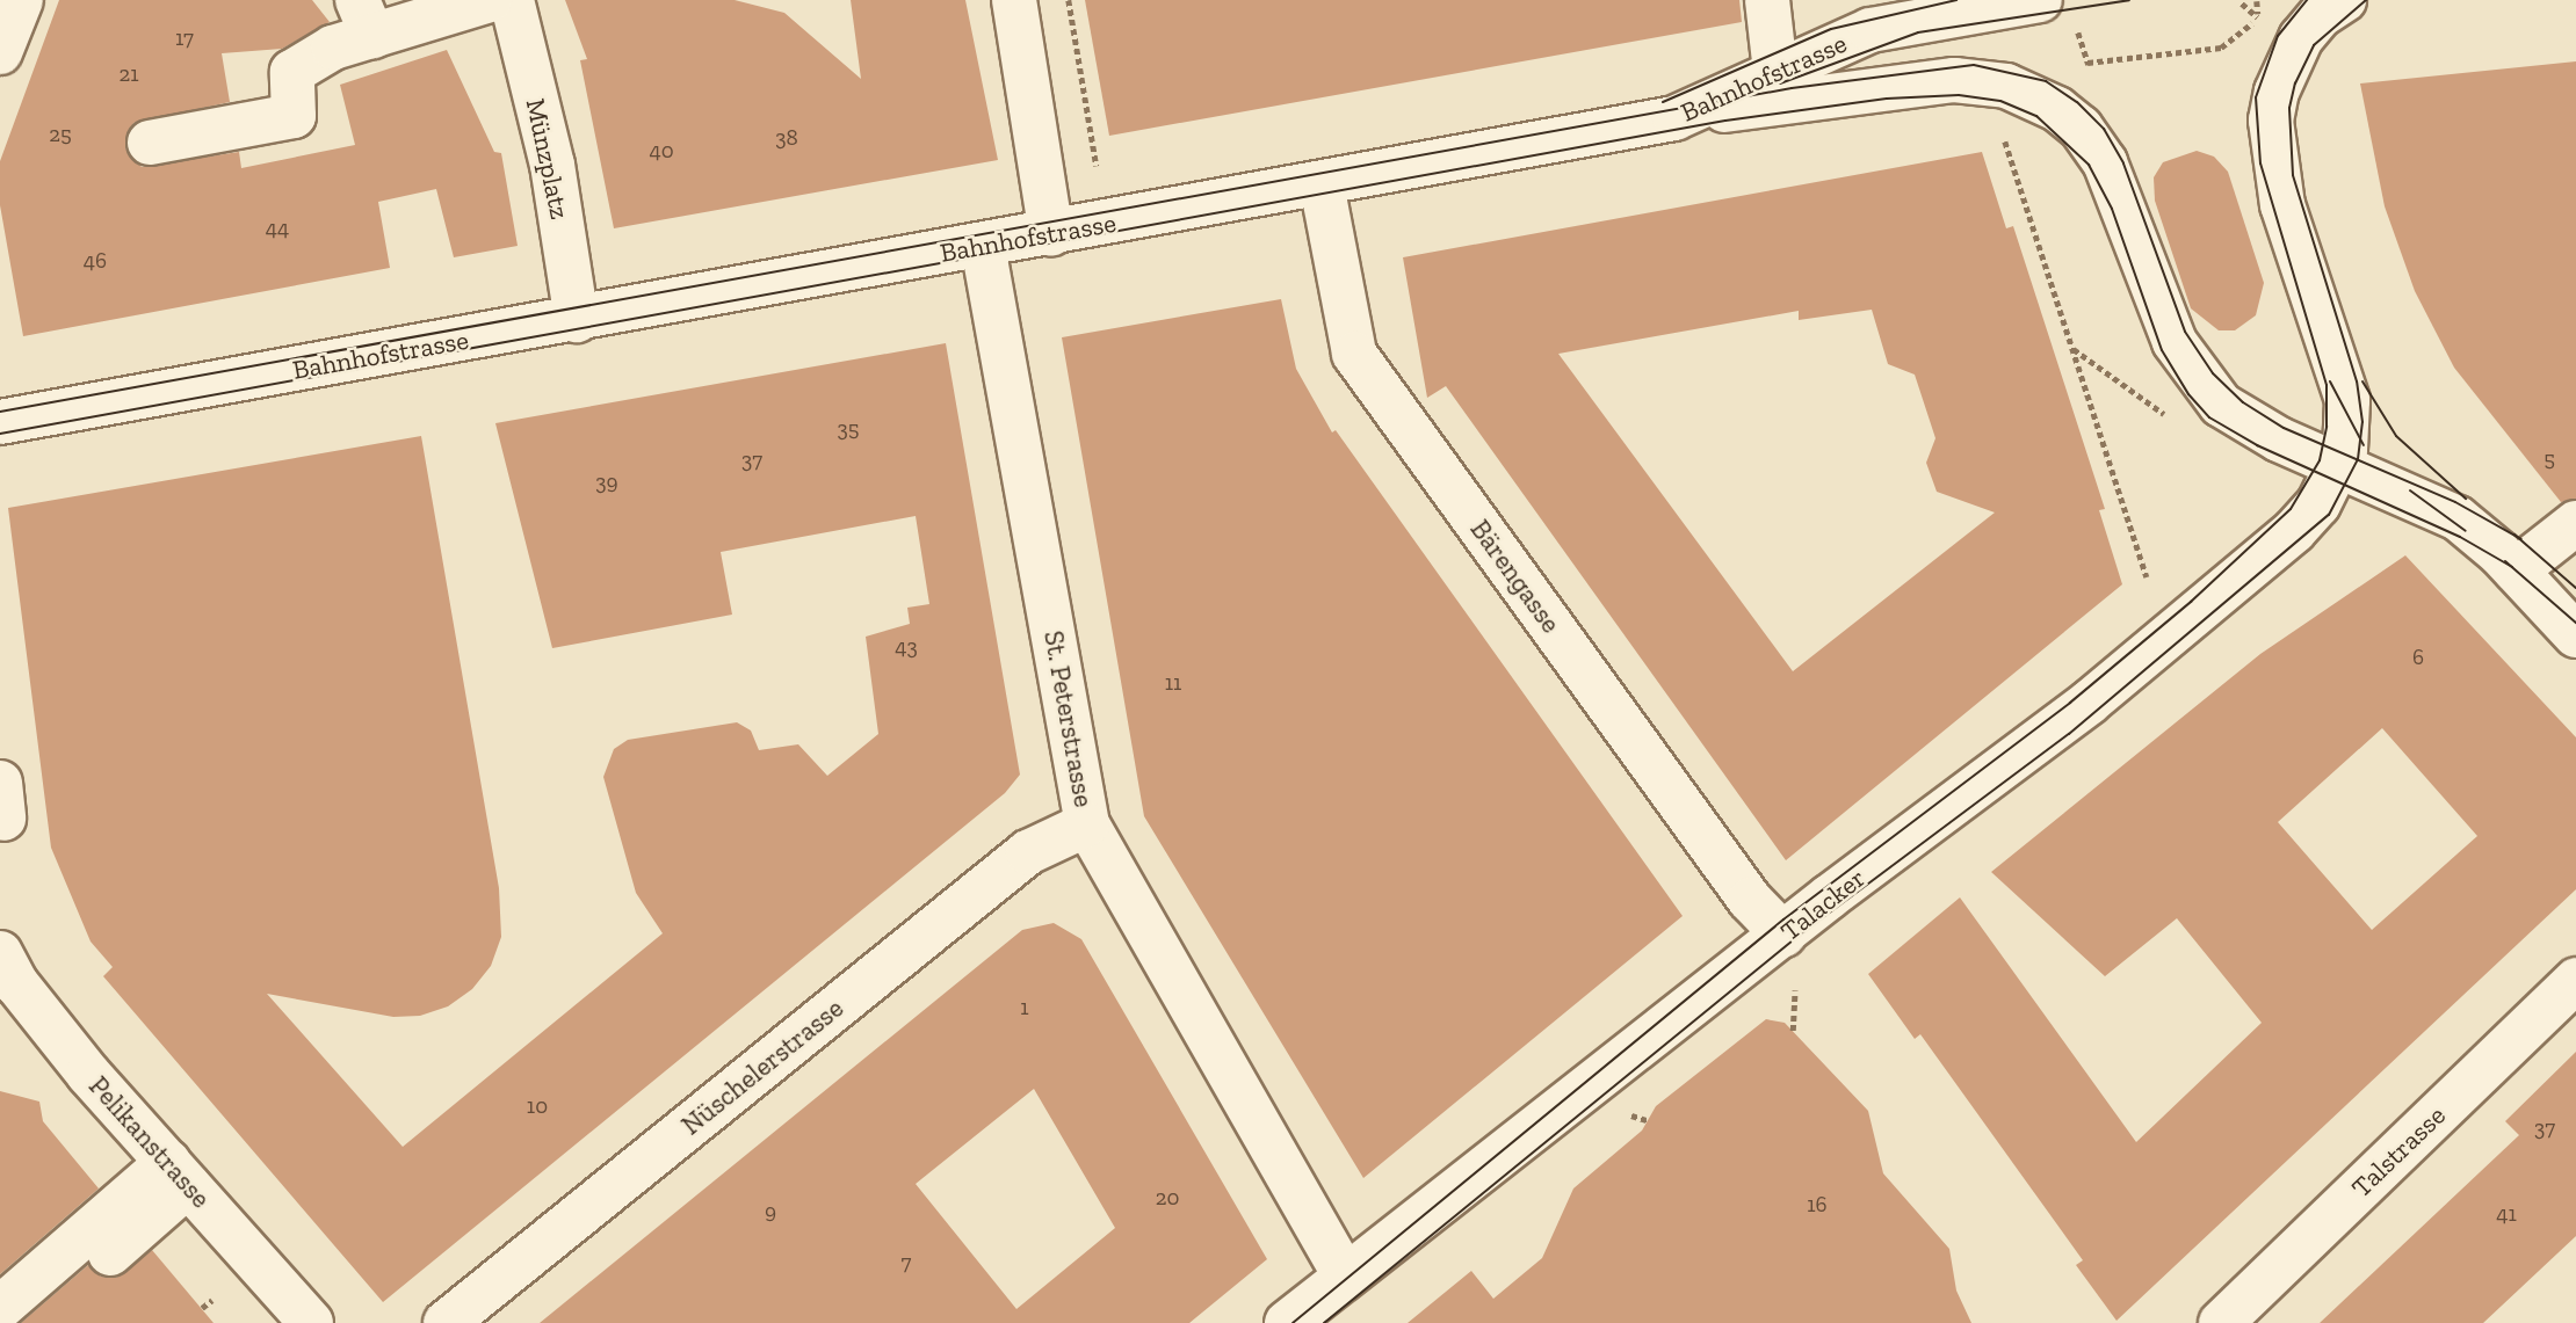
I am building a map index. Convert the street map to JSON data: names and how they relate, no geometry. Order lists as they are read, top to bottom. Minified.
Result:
{"streets":{"street":["Bahnhofstrasse","Münzplatz","Bärengasse","St. Peterstrasse","Talacker","Nüschelerstrasse","Pelikanstrasse","Talstrasse"]},"crossings":[["Bahnhofstrasse","Münzplatz"],["Bahnhofstrasse","Bärengasse"],["Bahnhofstrasse","St. Peterstrasse"],["Bärengasse","Talacker"],["St. Peterstrasse","Talacker"],["St. Peterstrasse","Nüschelerstrasse"]],"house_numbers":["17","21","25","38","40","44","46","35","5","37","39","43","6","11","1","10","37","20","16","9","41","7"]}
